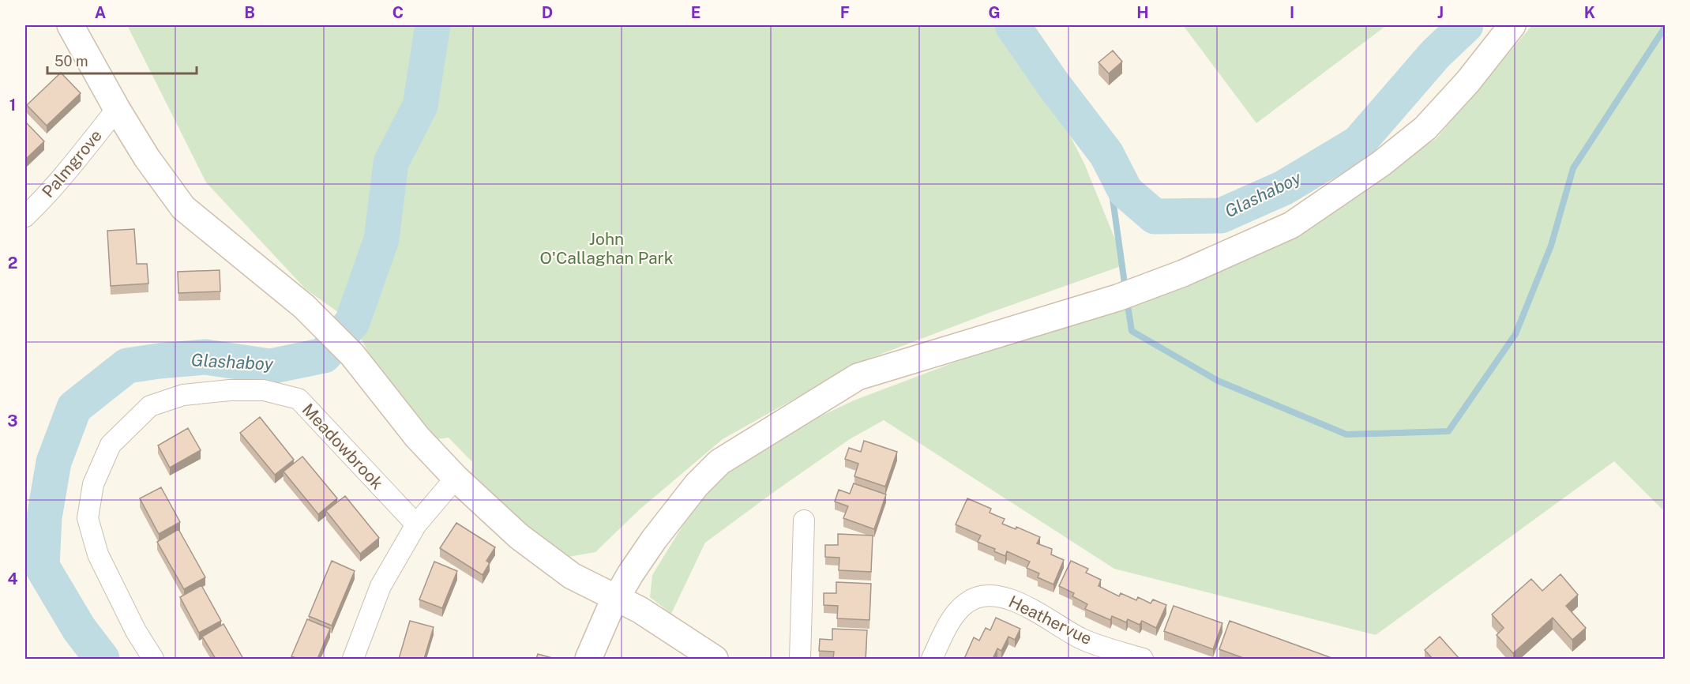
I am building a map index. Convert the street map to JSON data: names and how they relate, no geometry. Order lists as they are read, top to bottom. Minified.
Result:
{"streets":{"street":["Palmgrove","Meadowbrook","Heathervue"]},"water":["Glashaboy"],"parks":["John O'Callaghan Park"],"scale_bar":"50 m","grid":{"columns":["A","B","C","D","E","F","G","H","I","J","K"],"rows":["1","2","3","4"]}}
